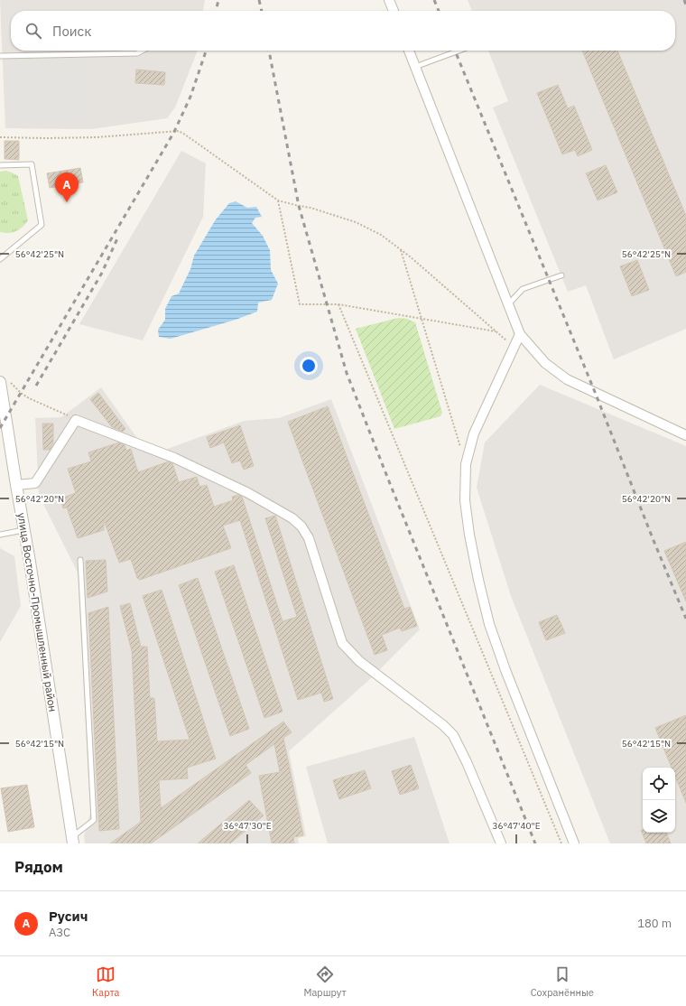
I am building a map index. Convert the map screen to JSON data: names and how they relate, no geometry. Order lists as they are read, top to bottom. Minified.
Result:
{"streets":{"street":["улица Восточно-Промышленный район"]},"page":{"search":"Поиск","pins":"A","heading":"Рядом","list":[{"mark":"A","name":"Русич","note":"АЗС","value":"180 m"}],"nav":["Карта","Маршрут","Сохранённые"]},"coordinates":["56°42'25\"N","56°42'20\"N","56°42'15\"N","36°47'30\"E","36°47'40\"E"]}
